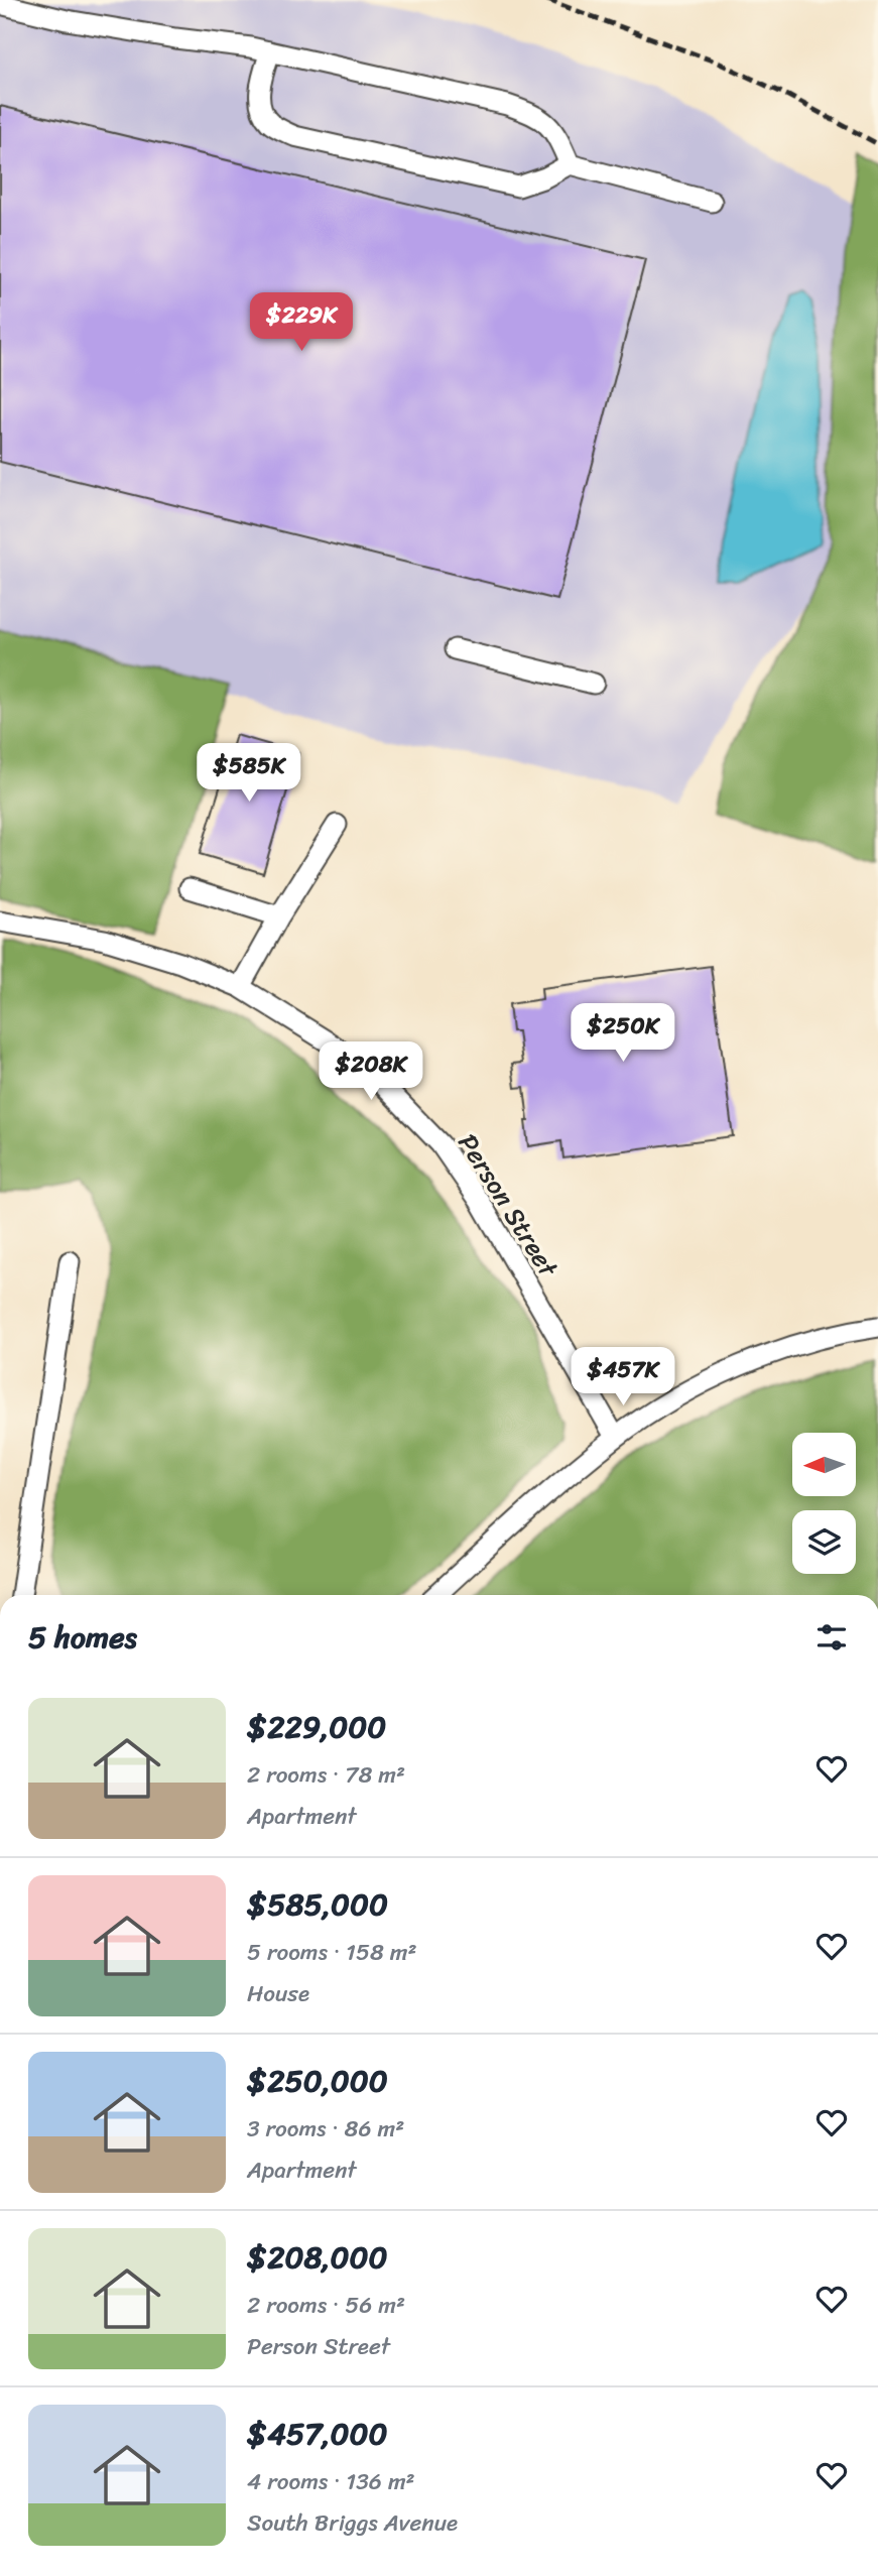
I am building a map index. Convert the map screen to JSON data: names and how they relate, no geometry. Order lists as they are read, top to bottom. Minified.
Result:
{"streets":{"street":["Person Street"]},"north":"left","page":{"price":["$229K","$585K","$250K","$208K","$457K"],"heading":"5 homes","list":[{"name":"$229,000","note":"2 rooms · 78 m² · Apartment"},{"name":"$585,000","note":"5 rooms · 158 m² · House"},{"name":"$250,000","note":"3 rooms · 86 m² · Apartment"},{"name":"$208,000","note":"2 rooms · 56 m² · Person Street"},{"name":"$457,000","note":"4 rooms · 136 m² · South Briggs Avenue"}]}}
